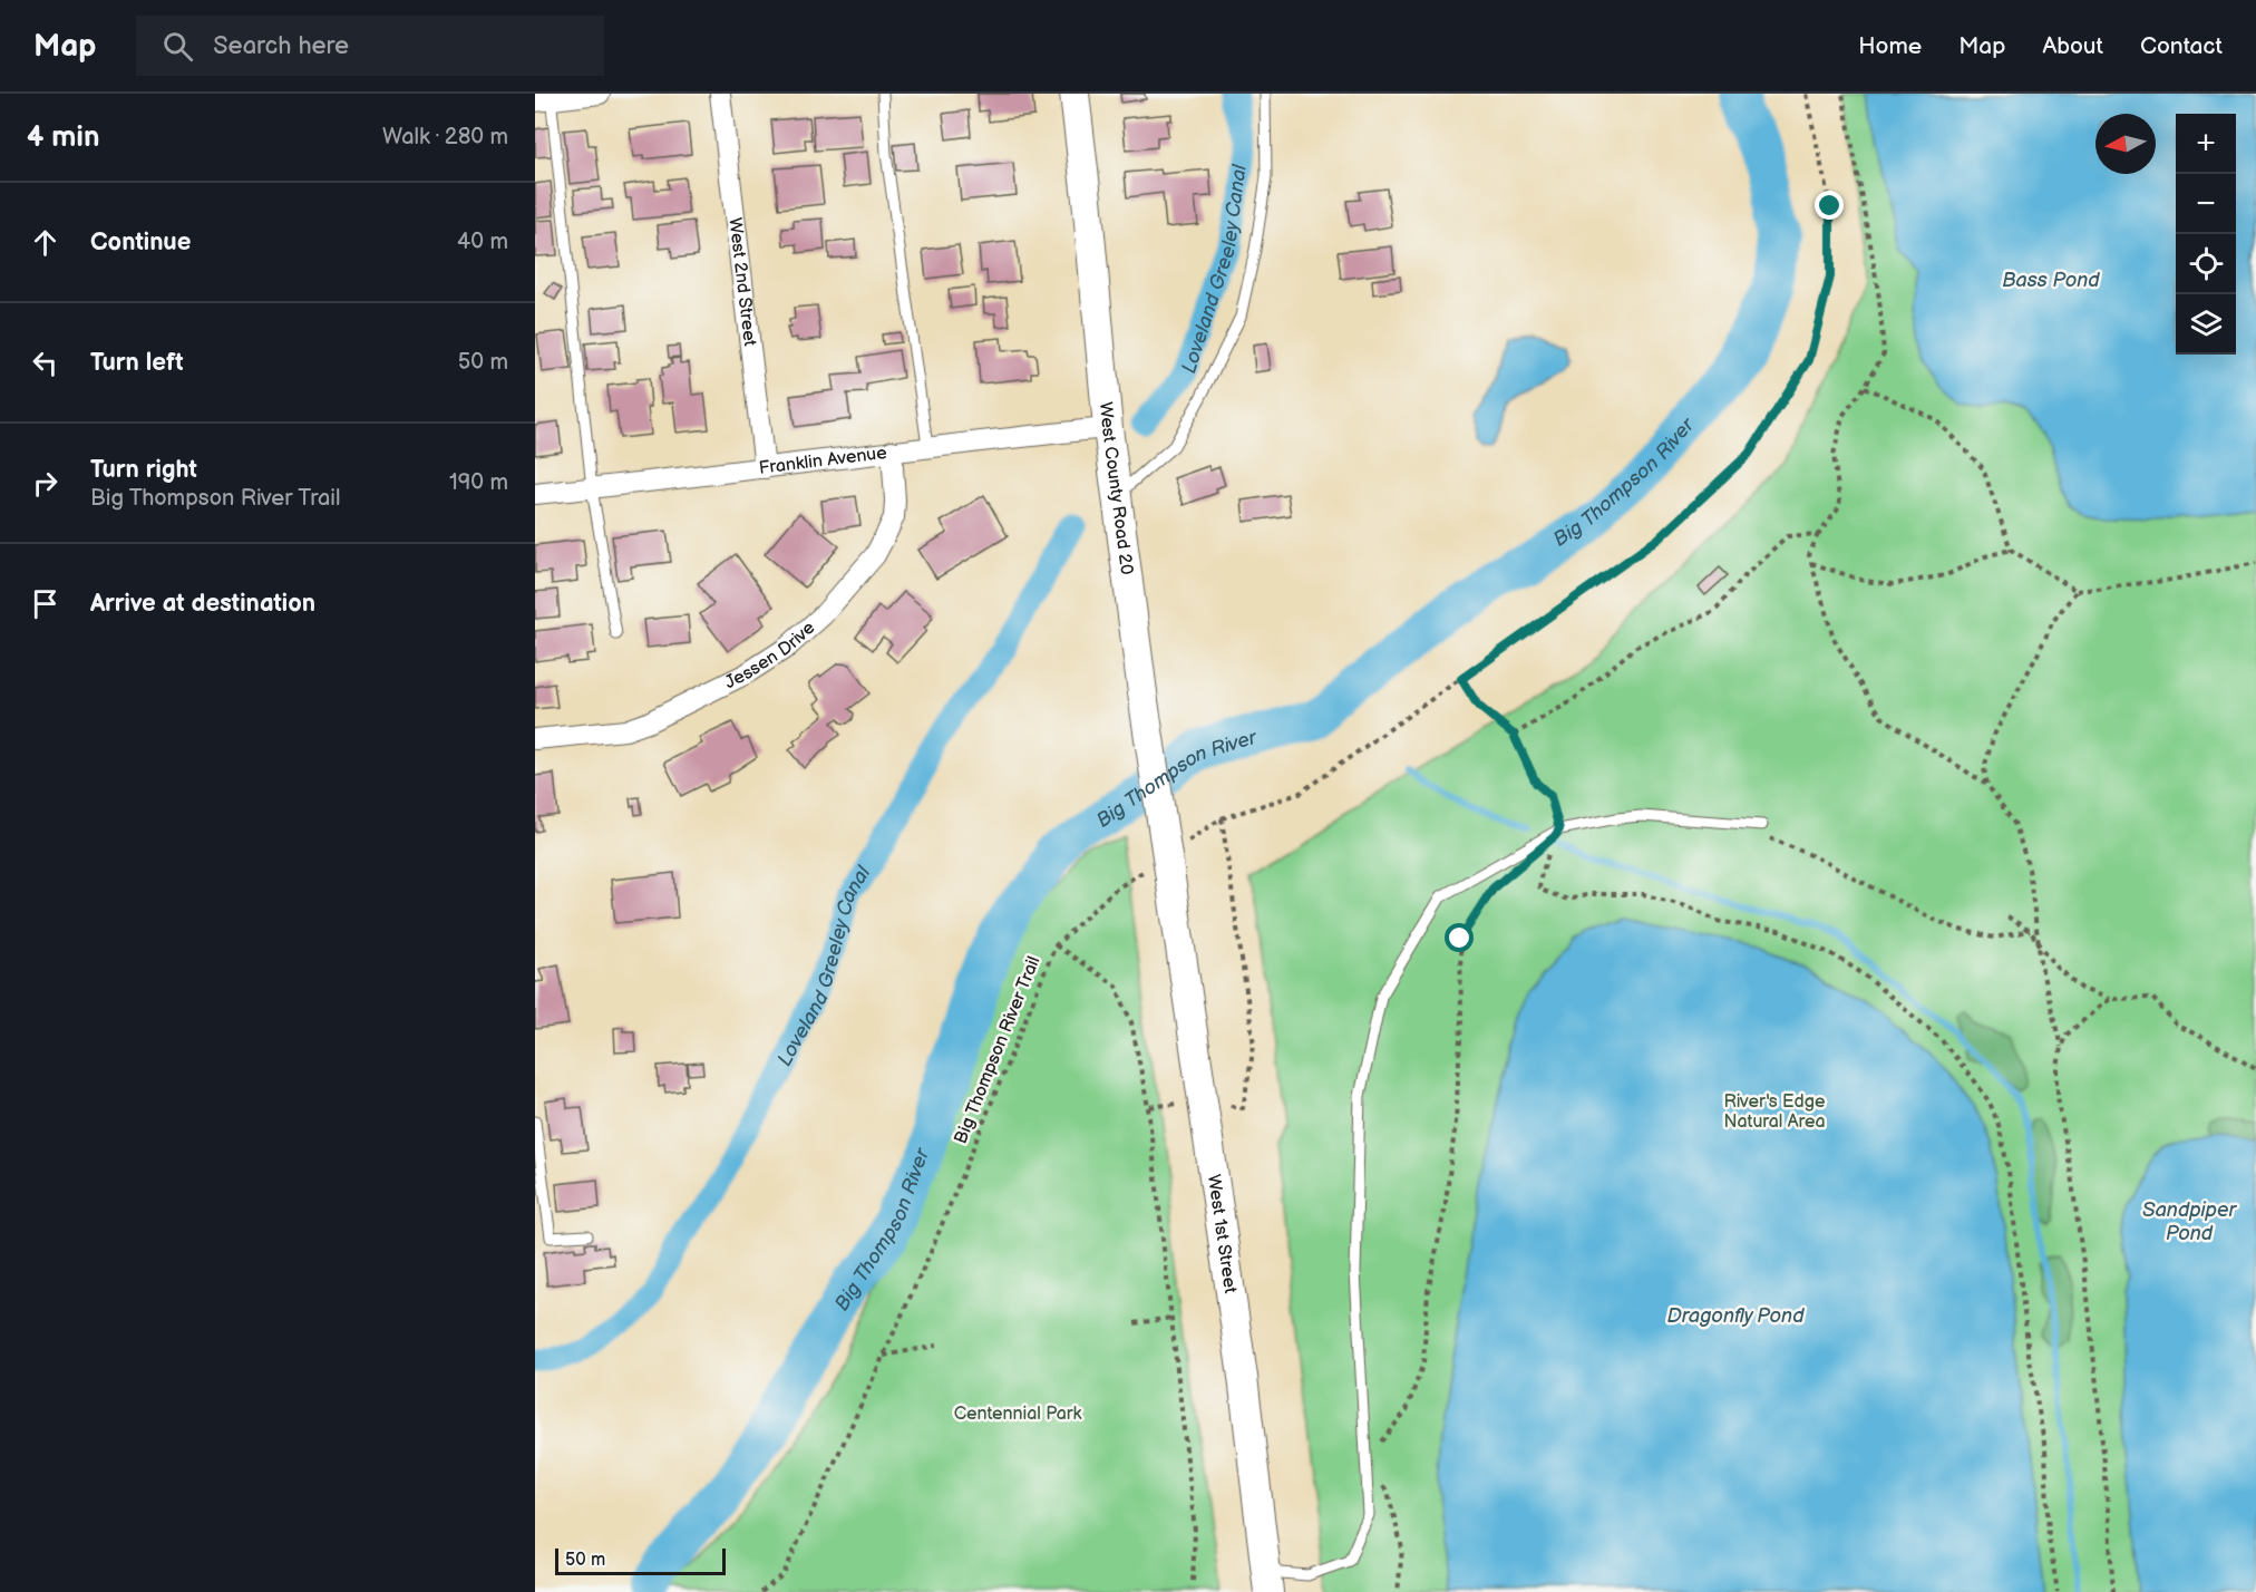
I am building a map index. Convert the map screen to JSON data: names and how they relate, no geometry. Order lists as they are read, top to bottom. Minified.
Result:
{"streets":{"main road":["West County Road 20","West 1st Street"],"street":["West 2nd Street","Franklin Avenue","Jessen Drive"],"path":["Big Thompson River Trail"]},"crossings":[["West 2nd Street","Franklin Avenue"],["Franklin Avenue","West County Road 20"],["Franklin Avenue","Jessen Drive"],["West County Road 20","Big Thompson River Trail"],["West County Road 20","West 1st Street"],["Big Thompson River Trail","West 1st Street"]],"water":["Loveland Greeley Canal","Bass Pond","Big Thompson River","Sandpiper Pond","Dragonfly Pond"],"parks":["River's Edge Natural Area","Centennial Park"],"scale_bar":"50 m","north":"left","page":{"header":"Map","search":"Search here","nav":["Home","Map","About","Contact"],"heading":["4 min","Walk · 280 m"],"map_buttons":["+","−"],"list":[["Continue","40 m"],["Turn left","50 m"],["Turn right","Big Thompson River Trail","190 m"],"Arrive at destination"],"scale":"50 m"}}
